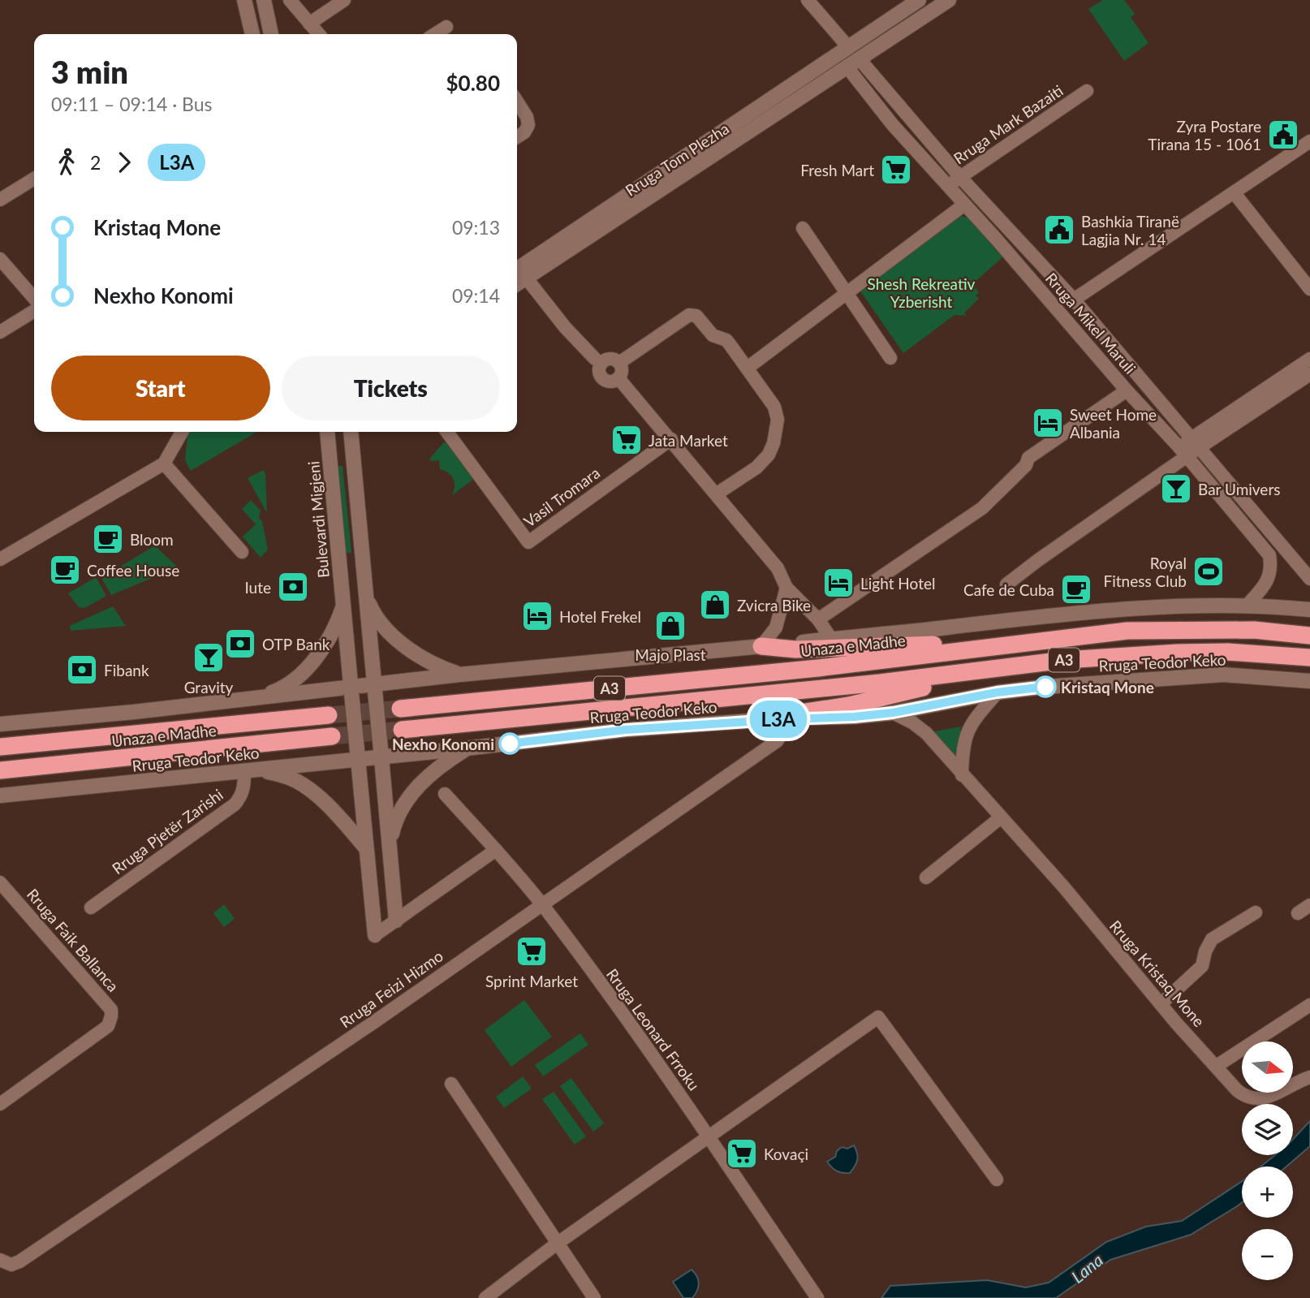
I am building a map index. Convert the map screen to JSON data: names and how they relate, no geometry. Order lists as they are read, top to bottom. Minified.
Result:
{"streets":{"highway":["Unaza e Madhe","A3"],"main road":["Rruga Tom Plezha","Bulevardi Migjeni","Rruga Teodor Keko"],"street":["Rruga Mark Bazaiti","Rruga Mikel Maruli","Vasil Tromara","Rruga Pjetër Zarishi","Rruga Faik Ballanca","Rruga Kristaq Mone","Rruga Feizi Hizmo","Rruga Leonard Frroku"]},"crossings":[["Rruga Mark Bazaiti","Rruga Mikel Maruli"],["Rruga Tom Plezha","Rruga Mikel Maruli"],["Bulevardi Migjeni","Rruga Teodor Keko"],["Rruga Teodor Keko","Rruga Pjetër Zarishi"],["Rruga Teodor Keko","Rruga Kristaq Mone"],["Rruga Teodor Keko","Rruga Feizi Hizmo"],["Rruga Feizi Hizmo","Rruga Leonard Frroku"]],"water":["Lana"],"parks":["Shesh Rekreativ Yzberisht"],"places":{"public building":["Zyra Postare Tirana 15 - 1061","Bashkia Tiranë Lagjia Nr. 14"],"supermarket":["Fresh Mart","Jata Market","Sprint Market","Kovaçi"],"hotel":["Sweet Home Albania","Light Hotel","Hotel Frekel"],"bar":["Bar Umivers","Gravity"],"cafe":["Bloom","Coffee House","Cafe de Cuba"],"sports":["Royal Fitness Club"],"bank":["Iute","OTP Bank","Fibank"],"shop":["Zvicra Bike","Majo Plast"],"other":["Kristaq Mone","Nexho Konomi"]},"lines":["bus line L3A"],"north":"right","page":{"on_map":"L3A","heading":["3 min","09:11 – 09:14 · Bus","$0.80"],"legs":["2","L3A"],"list":[{"name":"Kristaq Mone","value":"09:13"},{"name":"Nexho Konomi","value":"09:14"}],"buttons":["Start","Tickets"],"map_buttons":["+","−"]}}
